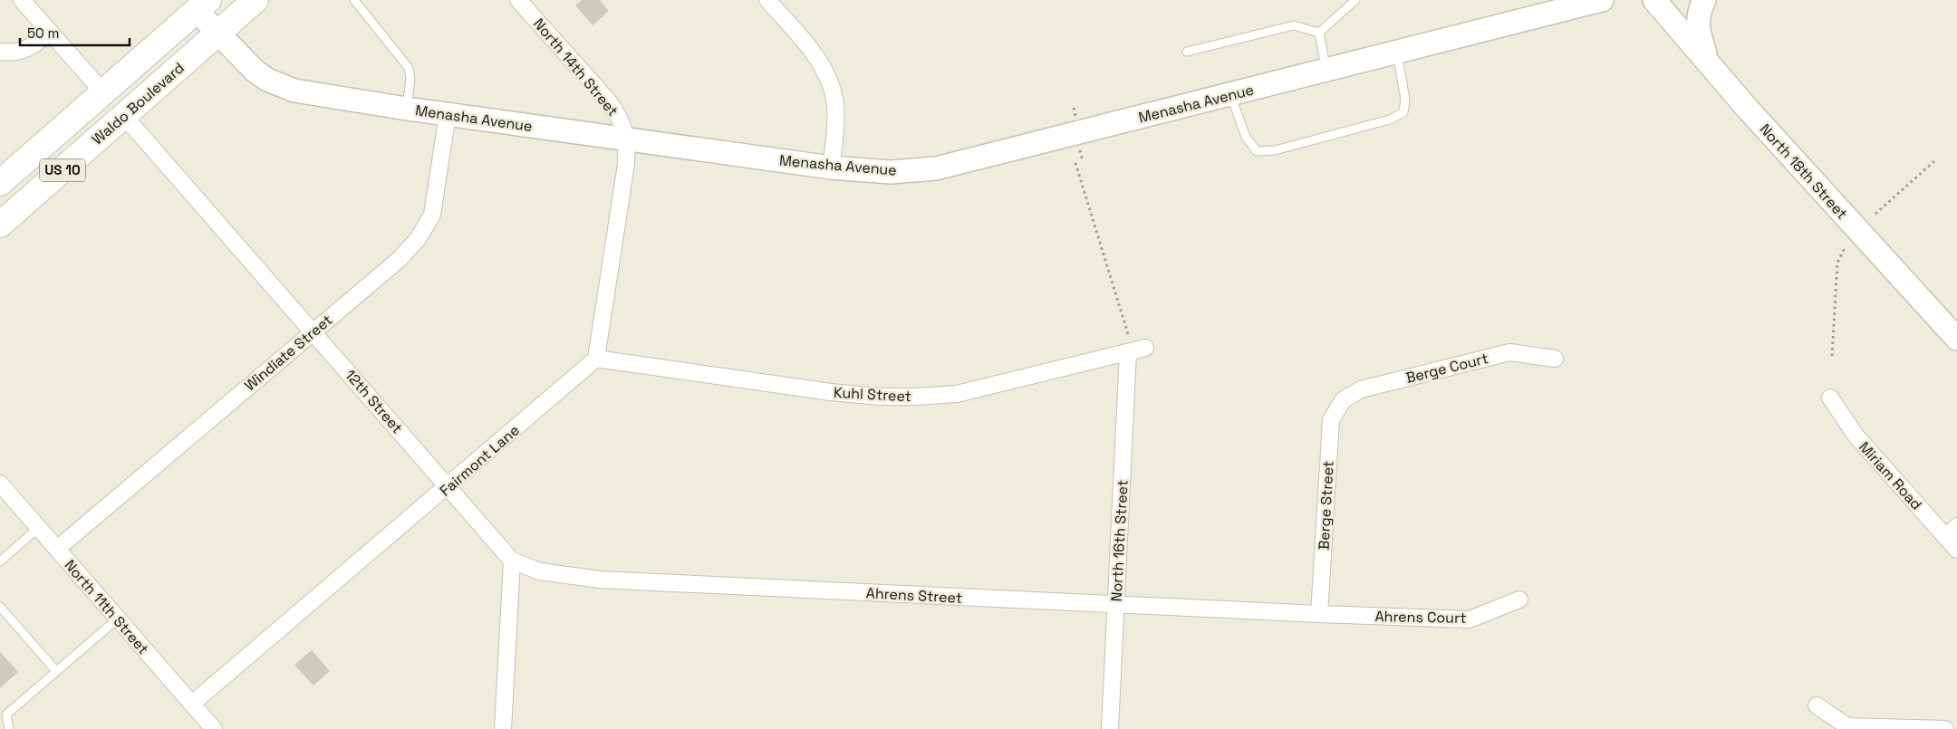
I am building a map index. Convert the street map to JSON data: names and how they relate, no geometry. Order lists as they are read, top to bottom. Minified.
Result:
{"streets":{"main road":["Waldo Boulevard","US 10"],"street":["North 14th Street","Menasha Avenue","North 18th Street","Windiate Street","Berge Court","Kuhl Street","12th Street","Fairmont Lane","Miriam Road","Berge Street","North 16th Street","Ahrens Street","North 11th Street","Ahrens Court"]},"crossings":[["North 14th Street","Menasha Avenue"],["Waldo Boulevard","Menasha Avenue"],["Waldo Boulevard","12th Street"],["Menasha Avenue","Windiate Street"],["Windiate Street","12th Street"],["Windiate Street","North 11th Street"],["Berge Court","Berge Street"],["Kuhl Street","Fairmont Lane"],["Kuhl Street","North 16th Street"],["12th Street","Fairmont Lane"],["12th Street","Ahrens Street"],["Fairmont Lane","North 11th Street"],["Berge Street","Ahrens Street"],["Berge Street","Ahrens Court"],["North 16th Street","Ahrens Street"],["Ahrens Street","Ahrens Court"]],"scale_bar":"50 m"}
